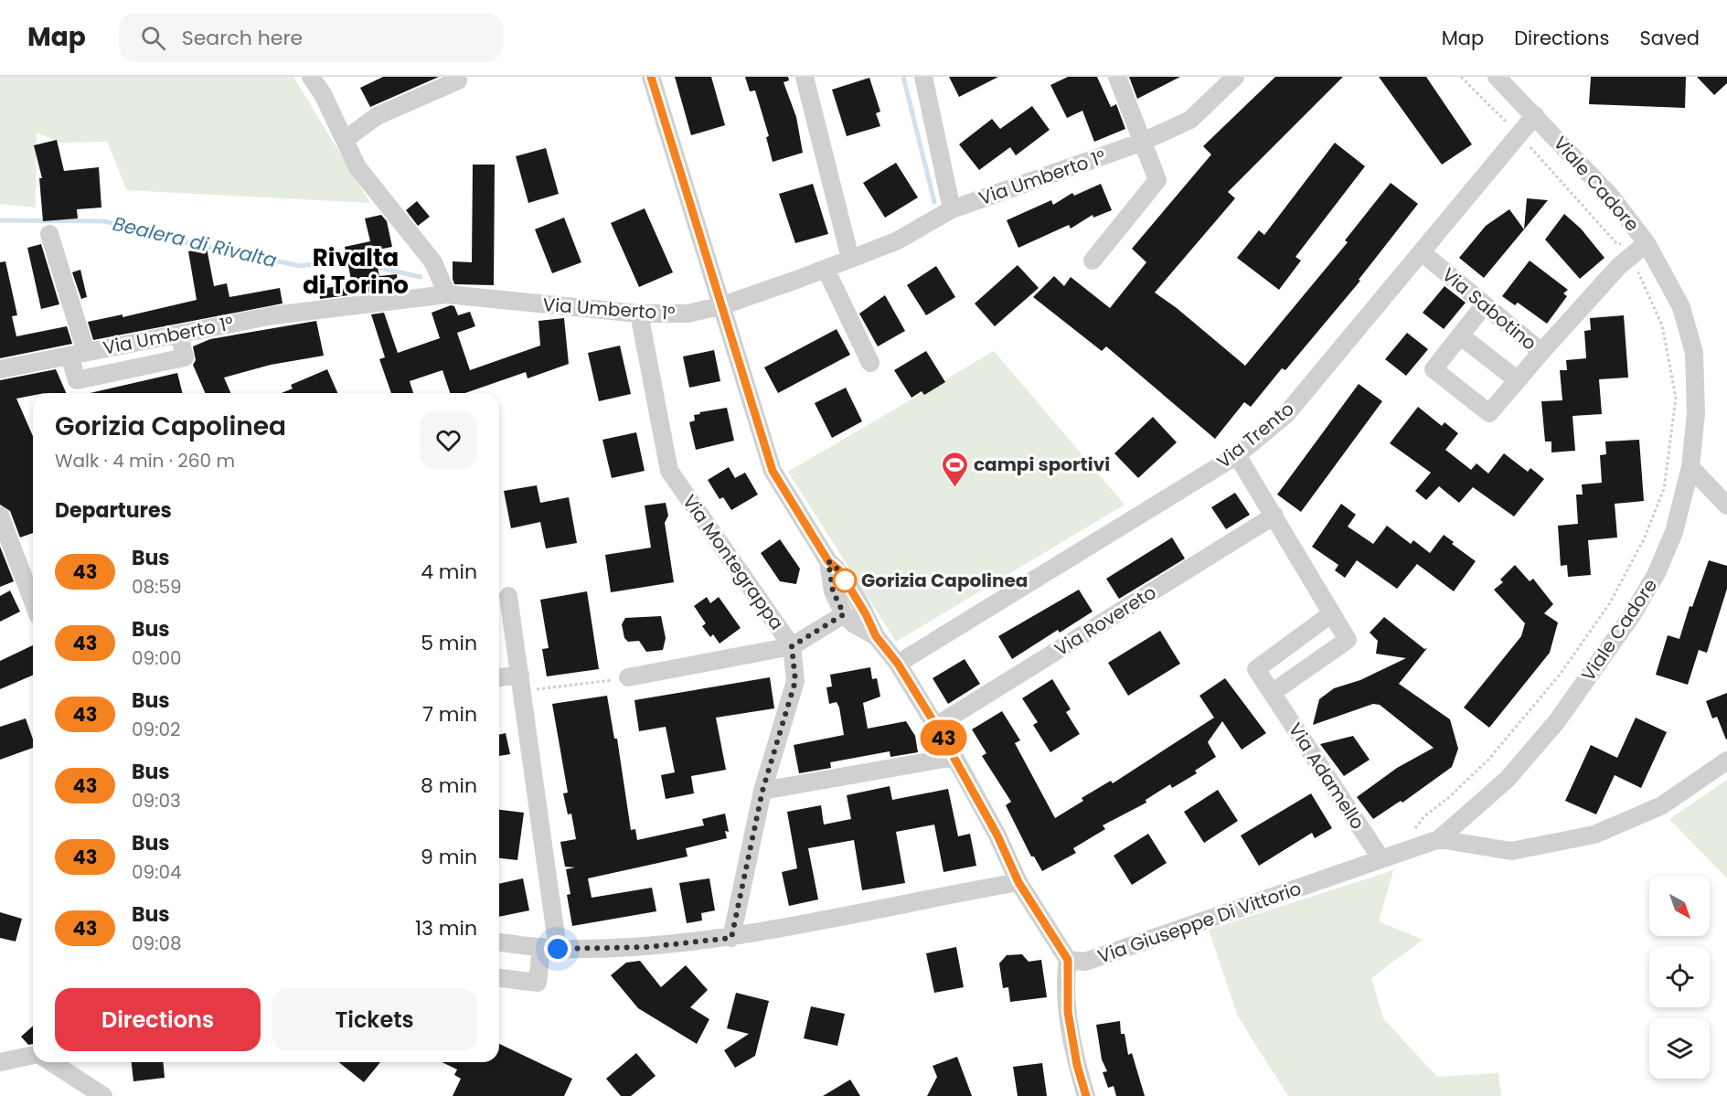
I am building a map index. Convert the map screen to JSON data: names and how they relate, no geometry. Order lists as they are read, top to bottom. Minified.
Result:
{"streets":{"street":["Via Umberto 1°","Viale Cadore","Via Sabotino","Via Trento","Via Montegrappa","Via Rovereto","Via Adamello","Via Giuseppe Di Vittorio"]},"crossings":[["Via Umberto 1°","Via Montegrappa"],["Viale Cadore","Via Sabotino"],["Viale Cadore","Via Trento"],["Viale Cadore","Via Giuseppe Di Vittorio"],["Via Sabotino","Via Trento"],["Via Adamello","Via Giuseppe Di Vittorio"]],"districts":["Rivalta di Torino"],"water":["Bealera di Rivalta"],"places":{"sports":["campi sportivi"],"other":["Gorizia Capolinea"]},"lines":["bus line 43"],"north":"bottom right","page":{"header":"Map","search":"Search here","nav":["Map","Directions","Saved"],"on_map":"43","heading":[["Gorizia Capolinea","Walk · 4 min · 260 m"],"Departures"],"list":[{"mark":"43","name":"Bus","note":"08:59","value":"4 min"},{"mark":"43","name":"Bus","note":"09:00","value":"5 min"},{"mark":"43","name":"Bus","note":"09:02","value":"7 min"},{"mark":"43","name":"Bus","note":"09:03","value":"8 min"},{"mark":"43","name":"Bus","note":"09:04","value":"9 min"},{"mark":"43","name":"Bus","note":"09:08","value":"13 min"}],"buttons":["Directions","Tickets"]}}
